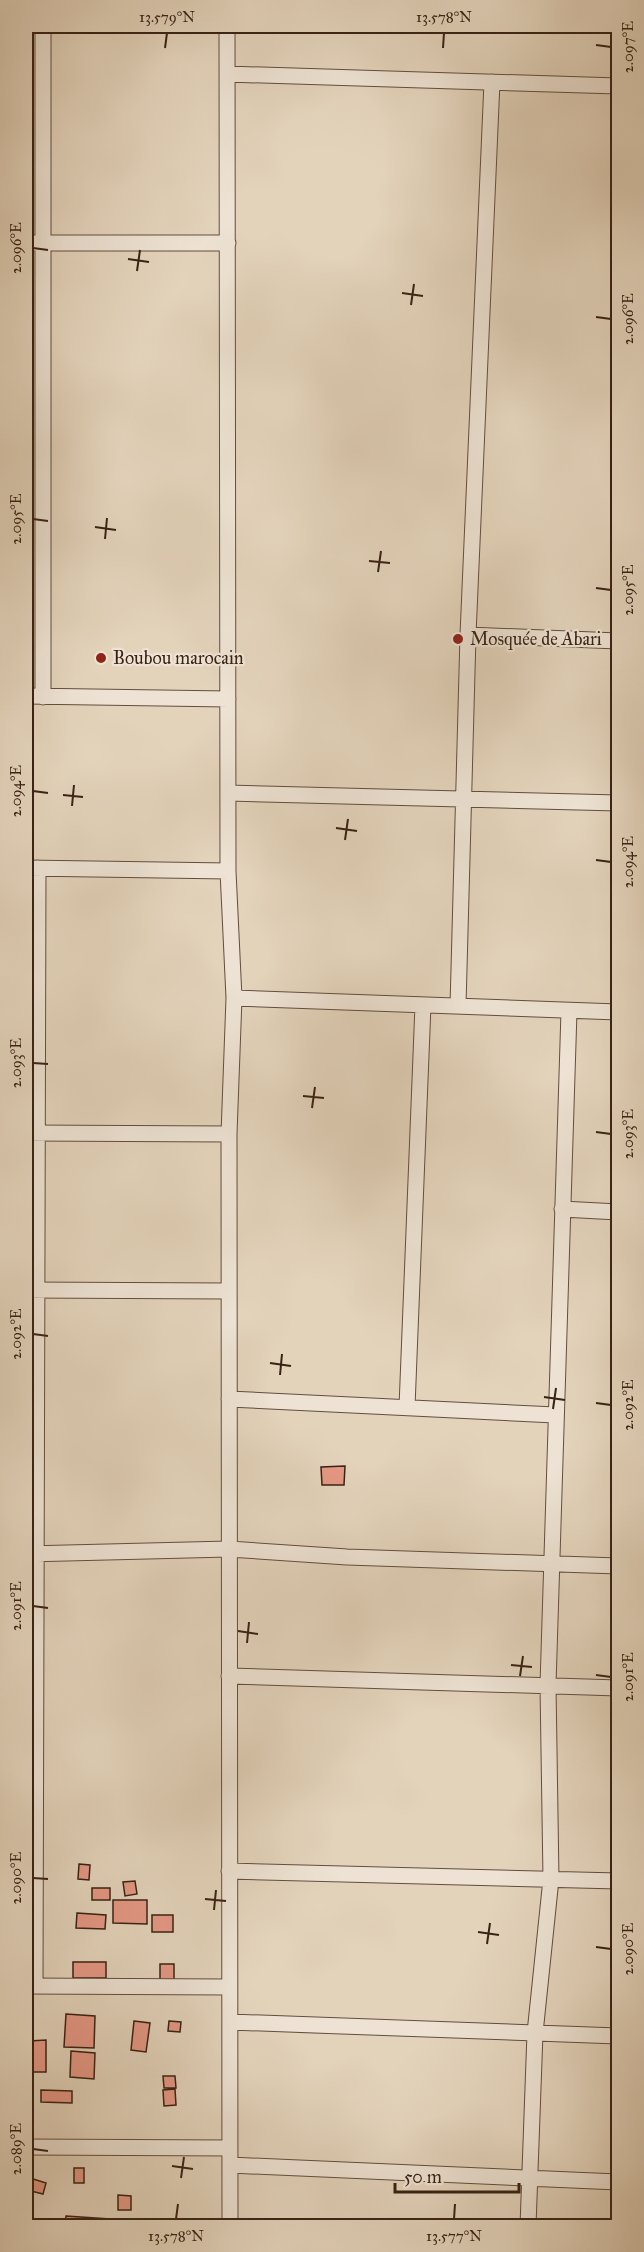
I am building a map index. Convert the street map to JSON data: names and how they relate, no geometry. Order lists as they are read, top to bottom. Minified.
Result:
{"places":["Mosquée de Abari","Boubou marocain"],"scale_bar":"50 m","coordinates":["13.579°N","13.578°N","2.097°E","2.096°E","2.095°E","2.094°E","2.093°E","2.092°E","2.091°E","2.090°E","2.089°E","13.577°N"]}
